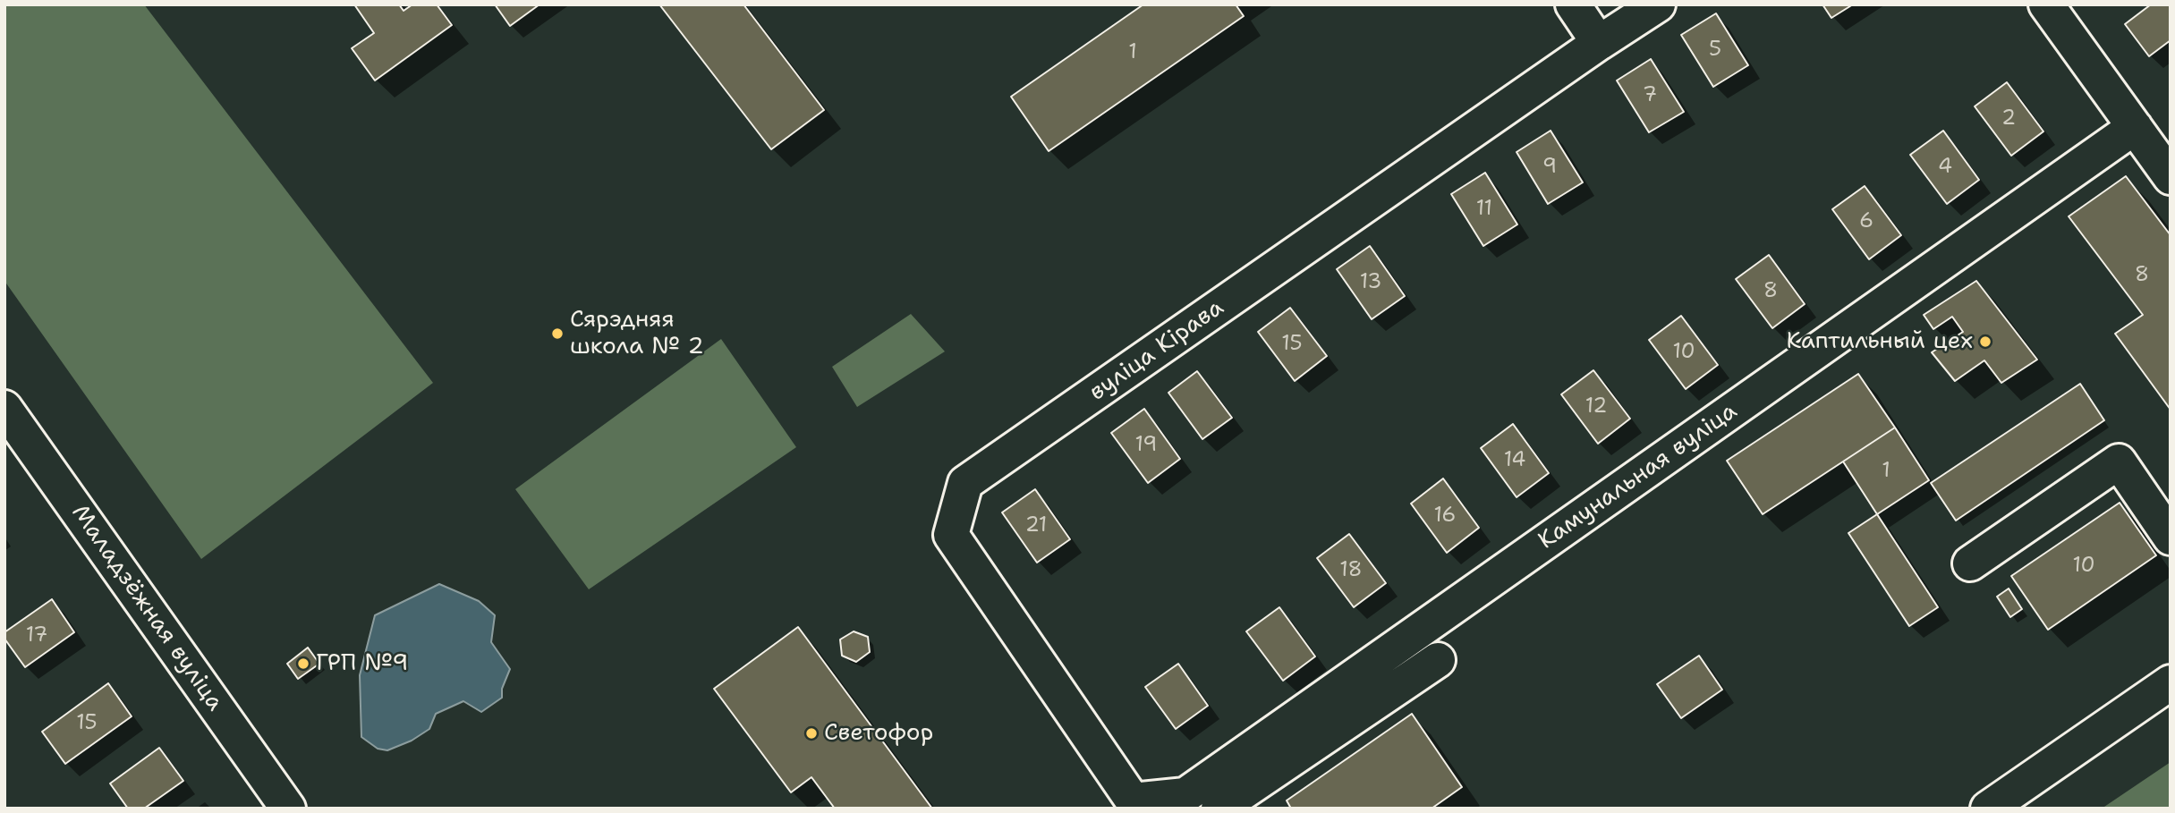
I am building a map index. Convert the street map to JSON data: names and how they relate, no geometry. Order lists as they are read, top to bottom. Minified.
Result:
{"streets":{"street":["вуліца Кірава","Камунальная вуліца","Маладзёжная вуліца"]},"crossings":[["вуліца Кірава","Камунальная вуліца"]],"places":["Сярэдняя школа № 2","Каптильный цех","ГРП №9","Светофор"],"house_numbers":["5","1","7","2","9","4","11","6","8","13","8","15","10","12","19","14","1","16","21","10","18","17","15"]}
